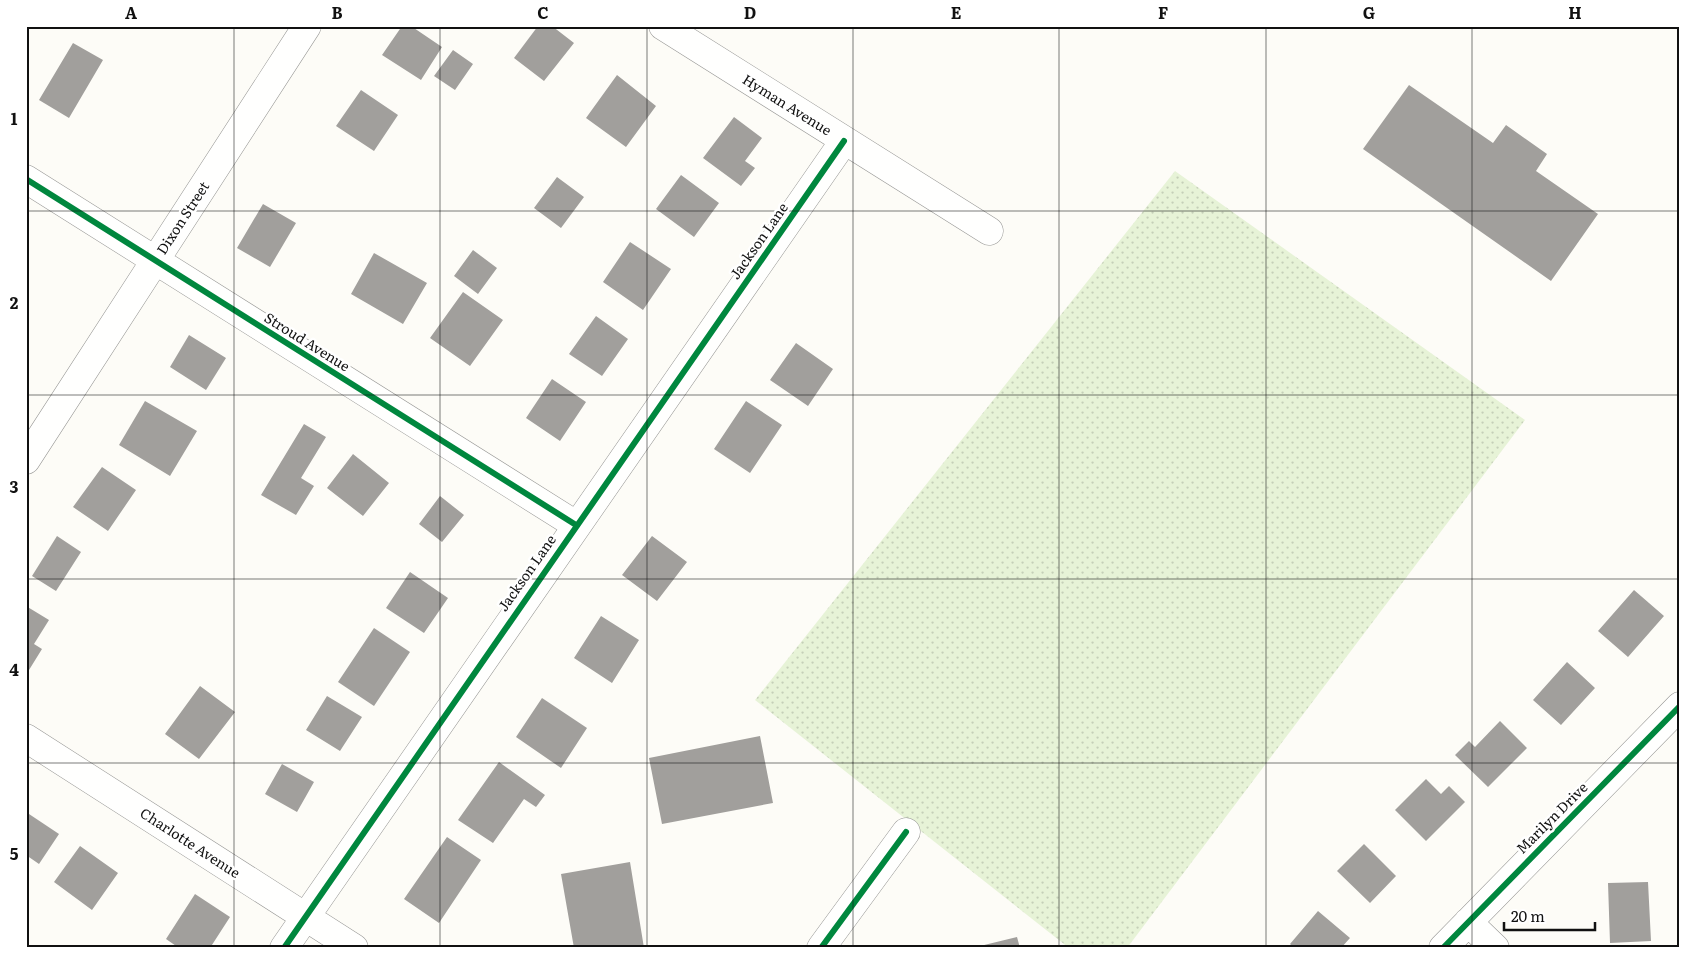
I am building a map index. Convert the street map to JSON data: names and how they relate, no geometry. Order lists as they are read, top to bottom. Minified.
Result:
{"streets":{"street":["Hyman Avenue","Dixon Street","Jackson Lane","Stroud Avenue","Marilyn Drive","Charlotte Avenue"]},"crossings":[["Hyman Avenue","Jackson Lane"],["Dixon Street","Stroud Avenue"],["Jackson Lane","Stroud Avenue"],["Jackson Lane","Charlotte Avenue"]],"scale_bar":"20 m","grid":{"columns":["A","B","C","D","E","F","G","H"],"rows":["1","2","3","4","5"]}}
